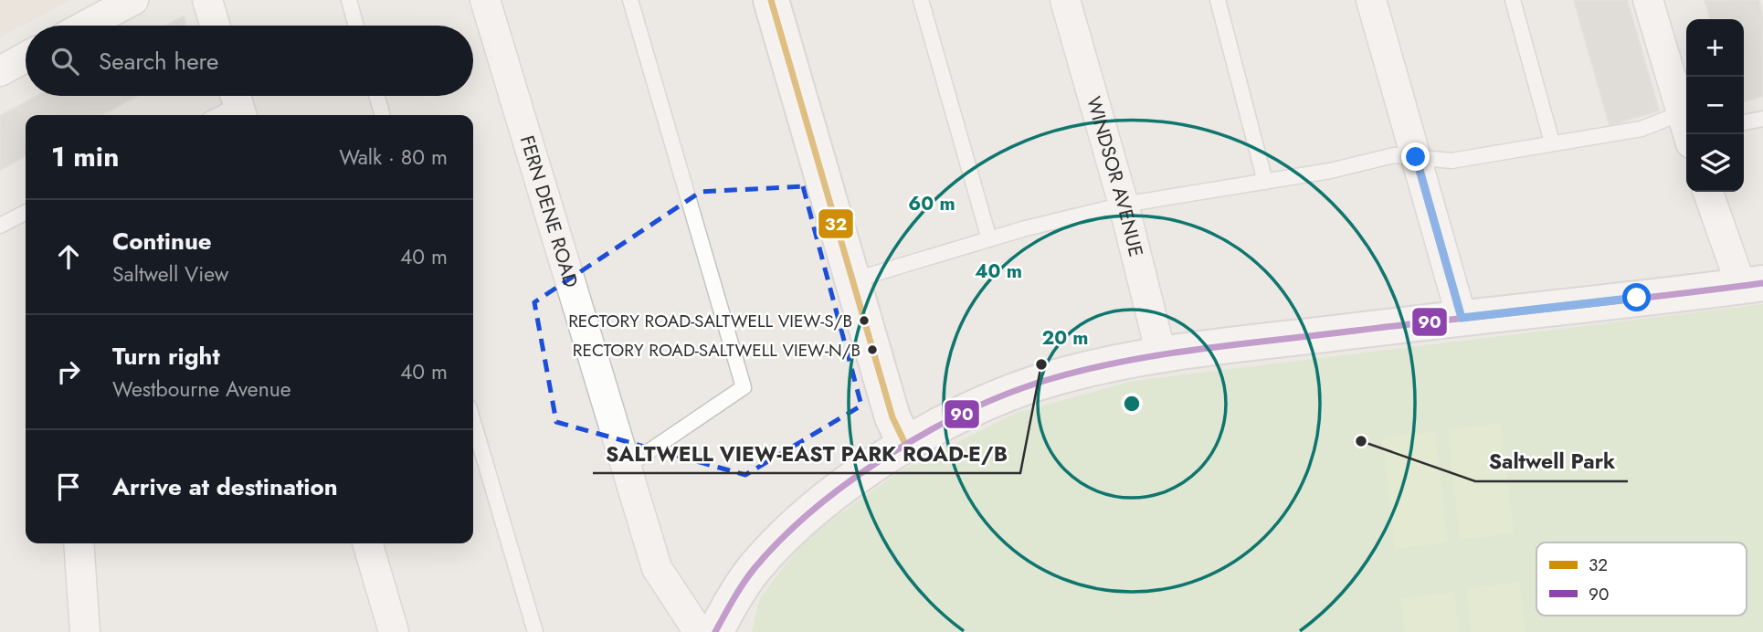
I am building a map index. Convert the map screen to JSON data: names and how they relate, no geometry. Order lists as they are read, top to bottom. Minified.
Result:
{"streets":{"street":["WINDSOR AVENUE","FERN DENE ROAD"]},"places":["RECTORY ROAD-SALTWELL VIEW-S/B","RECTORY ROAD-SALTWELL VIEW-N/B","SALTWELL VIEW-EAST PARK ROAD-E/B","Saltwell Park"],"lines":["transit line 32","transit line 90"],"legend":["32","90"],"page":{"map_buttons":["+","−"],"search":"Search here","heading":["1 min","Walk · 80 m"],"list":[["Continue","Saltwell View","40 m"],["Turn right","Westbourne Avenue","40 m"],"Arrive at destination"]},"rings":["60 m","40 m","20 m"]}
